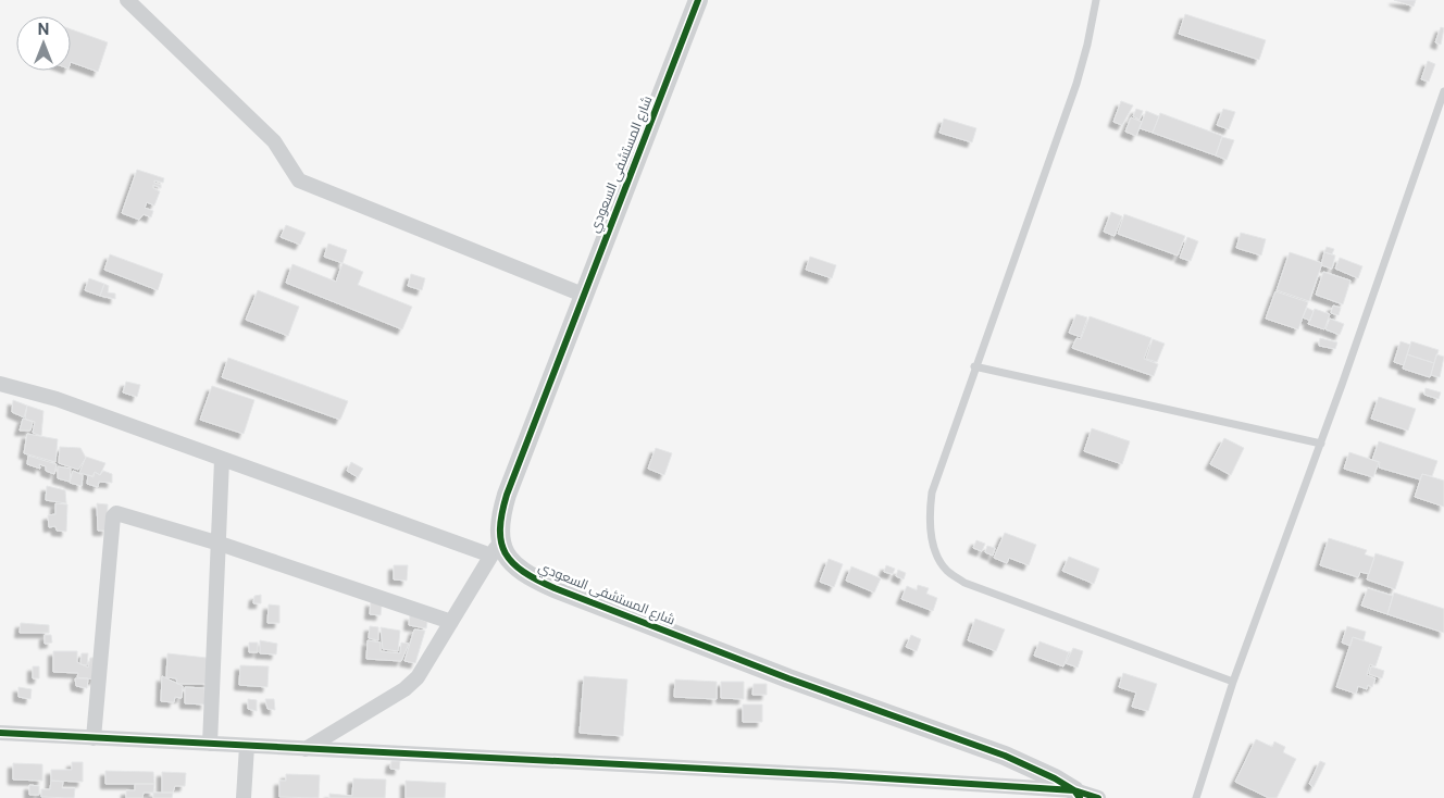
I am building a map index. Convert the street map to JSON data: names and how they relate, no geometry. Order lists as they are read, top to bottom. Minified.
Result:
{"streets":{"street":["شارع المستشفى السعودي"]},"north":"top"}
